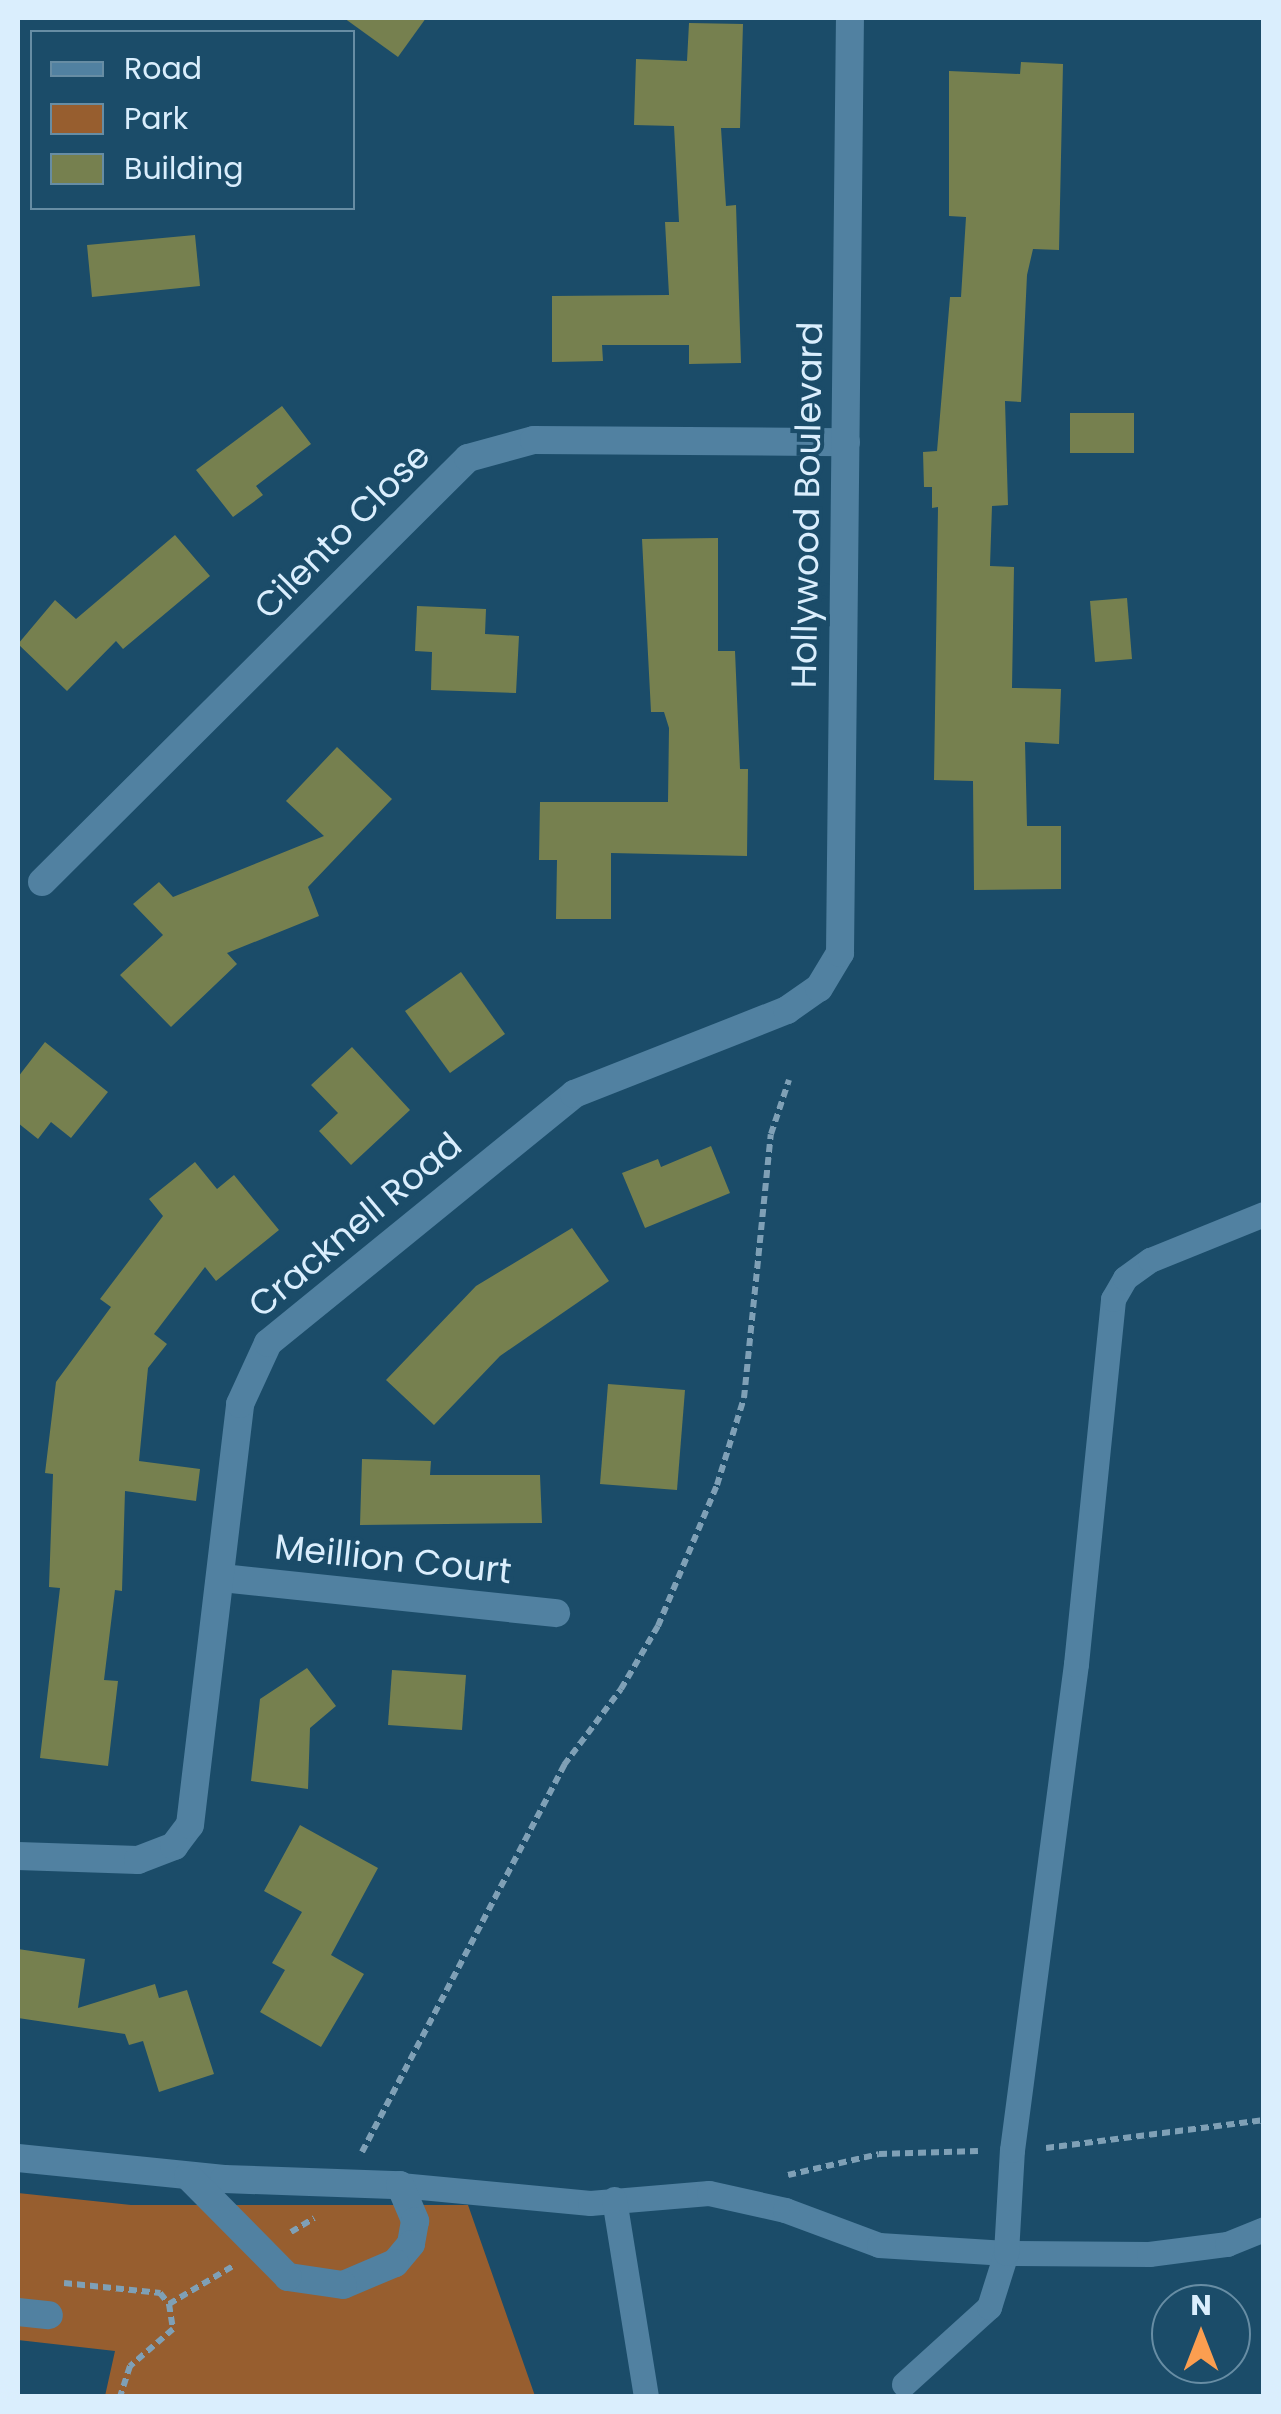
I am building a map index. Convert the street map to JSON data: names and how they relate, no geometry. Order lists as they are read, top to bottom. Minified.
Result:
{"streets":{"street":["Hollywood Boulevard","Cilento Close","Cracknell Road","Meillion Court"]},"crossings":[["Hollywood Boulevard","Cilento Close"],["Hollywood Boulevard","Cracknell Road"],["Cracknell Road","Meillion Court"]],"legend":["Road","Park","Building"],"north":"top"}
